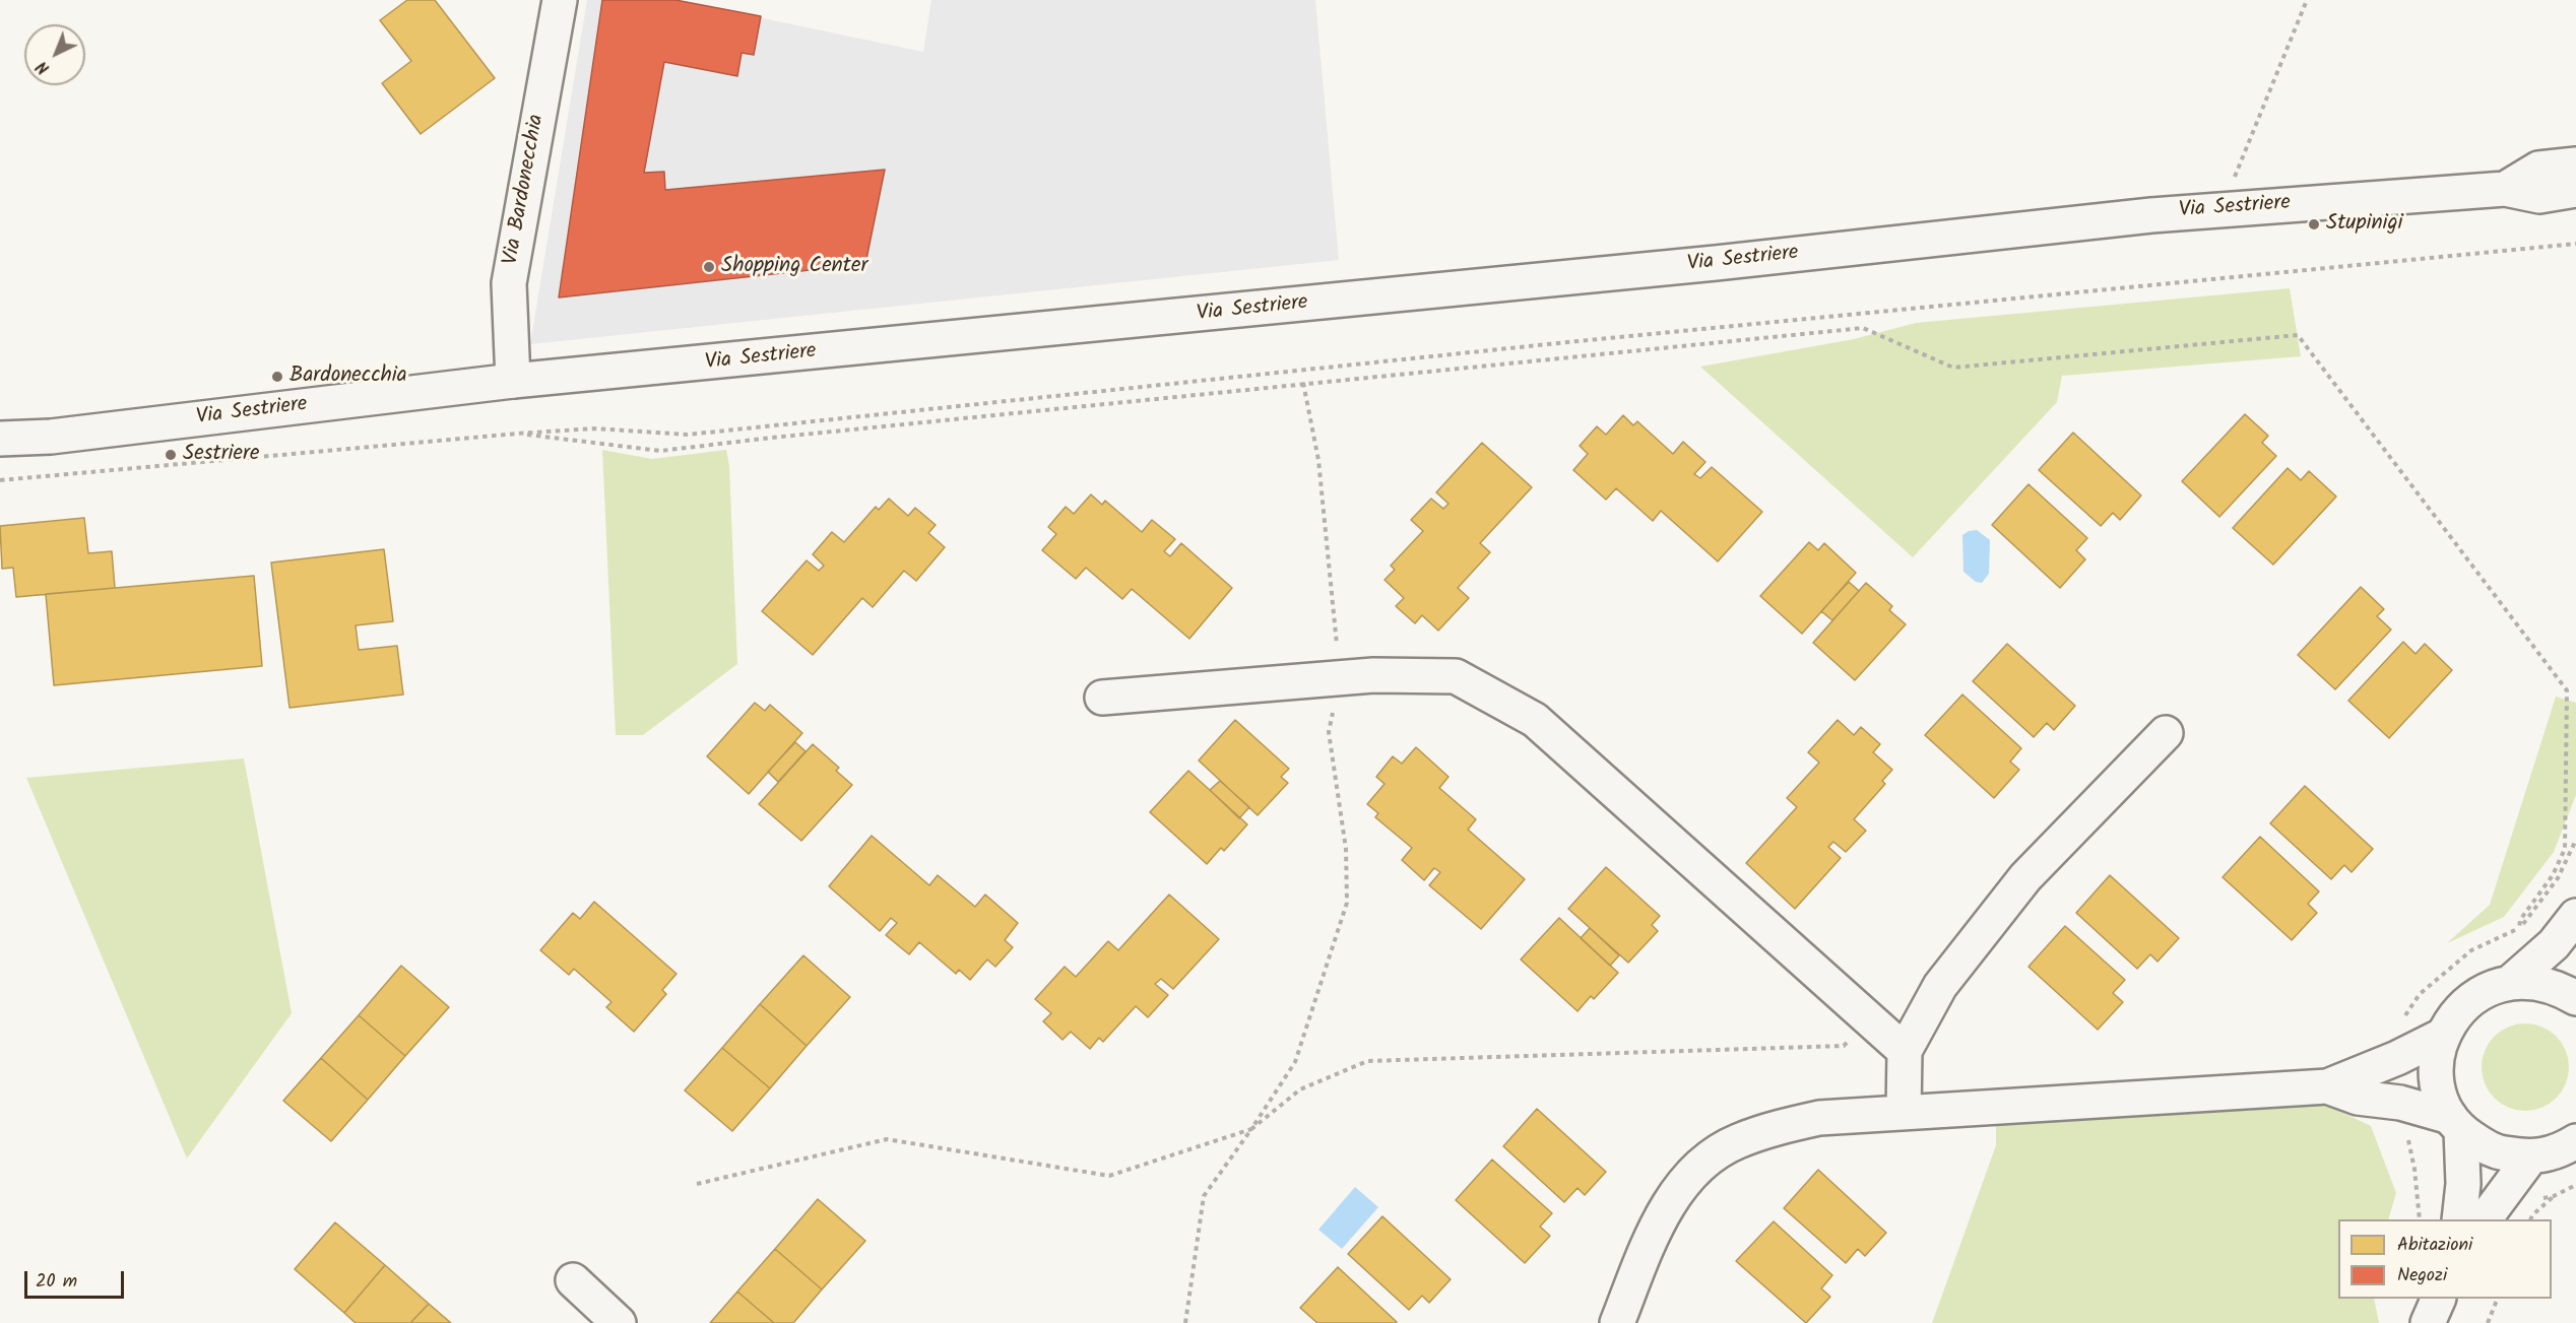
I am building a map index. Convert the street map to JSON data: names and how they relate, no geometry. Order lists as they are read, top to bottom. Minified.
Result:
{"streets":{"main road":["Via Bardonecchia","Via Sestriere"]},"crossings":[["Via Bardonecchia","Via Sestriere"]],"places":["Stupinigi","Shopping Center","Bardonecchia","Sestriere"],"legend":["Abitazioni","Negozi"],"scale_bar":"20 m","north":"bottom left"}
